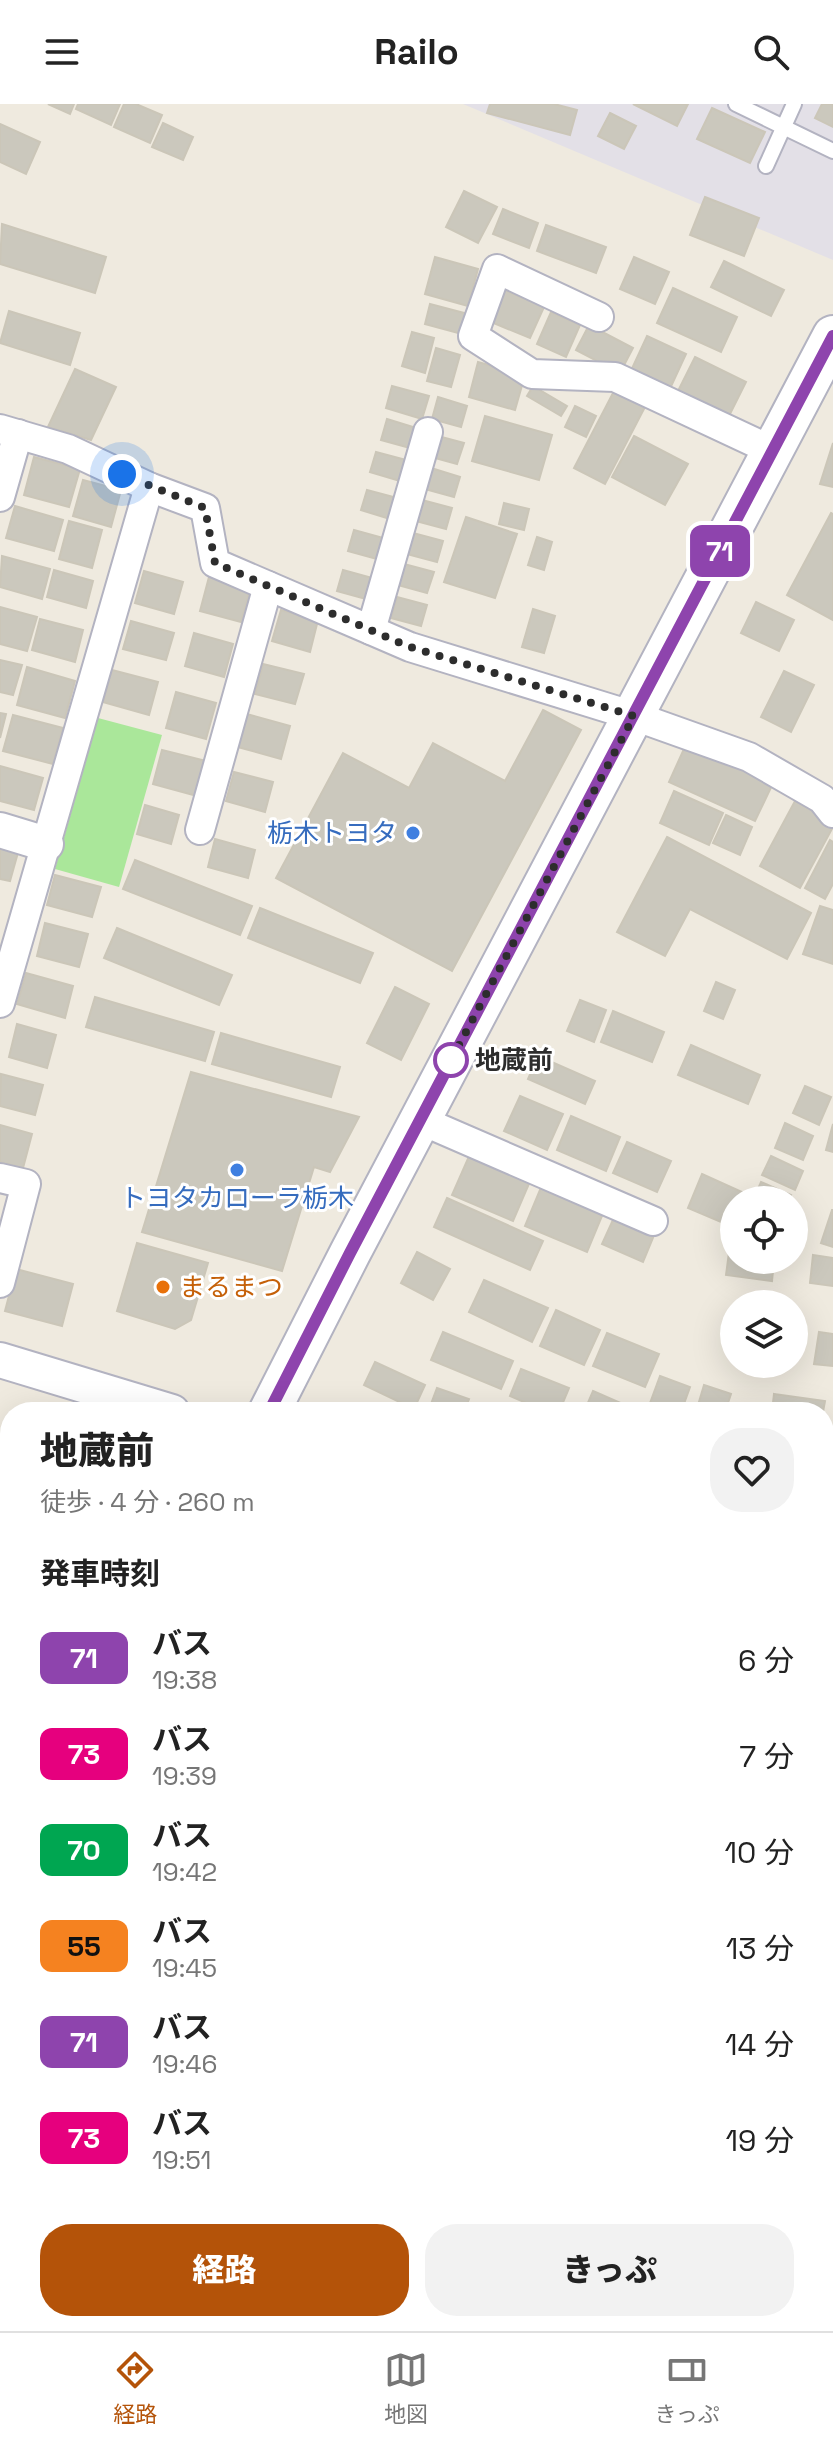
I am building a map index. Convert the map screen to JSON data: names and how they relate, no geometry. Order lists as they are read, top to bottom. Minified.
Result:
{"places":["栃木トヨタ","地蔵前","トヨタカローラ栃木","まるまつ"],"lines":["bus line 71"],"page":{"header":"Railo","on_map":"71","heading":[["地蔵前","徒歩 · 4 分 · 260 m"],"発車時刻"],"list":[{"mark":"71","name":"バス","note":"19:38","value":"6 分"},{"mark":"73","name":"バス","note":"19:39","value":"7 分"},{"mark":"70","name":"バス","note":"19:42","value":"10 分"},{"mark":"55","name":"バス","note":"19:45","value":"13 分"},{"mark":"71","name":"バス","note":"19:46","value":"14 分"},{"mark":"73","name":"バス","note":"19:51","value":"19 分"}],"buttons":["経路","きっぷ"],"tabs":["経路","地図","きっぷ"]}}
